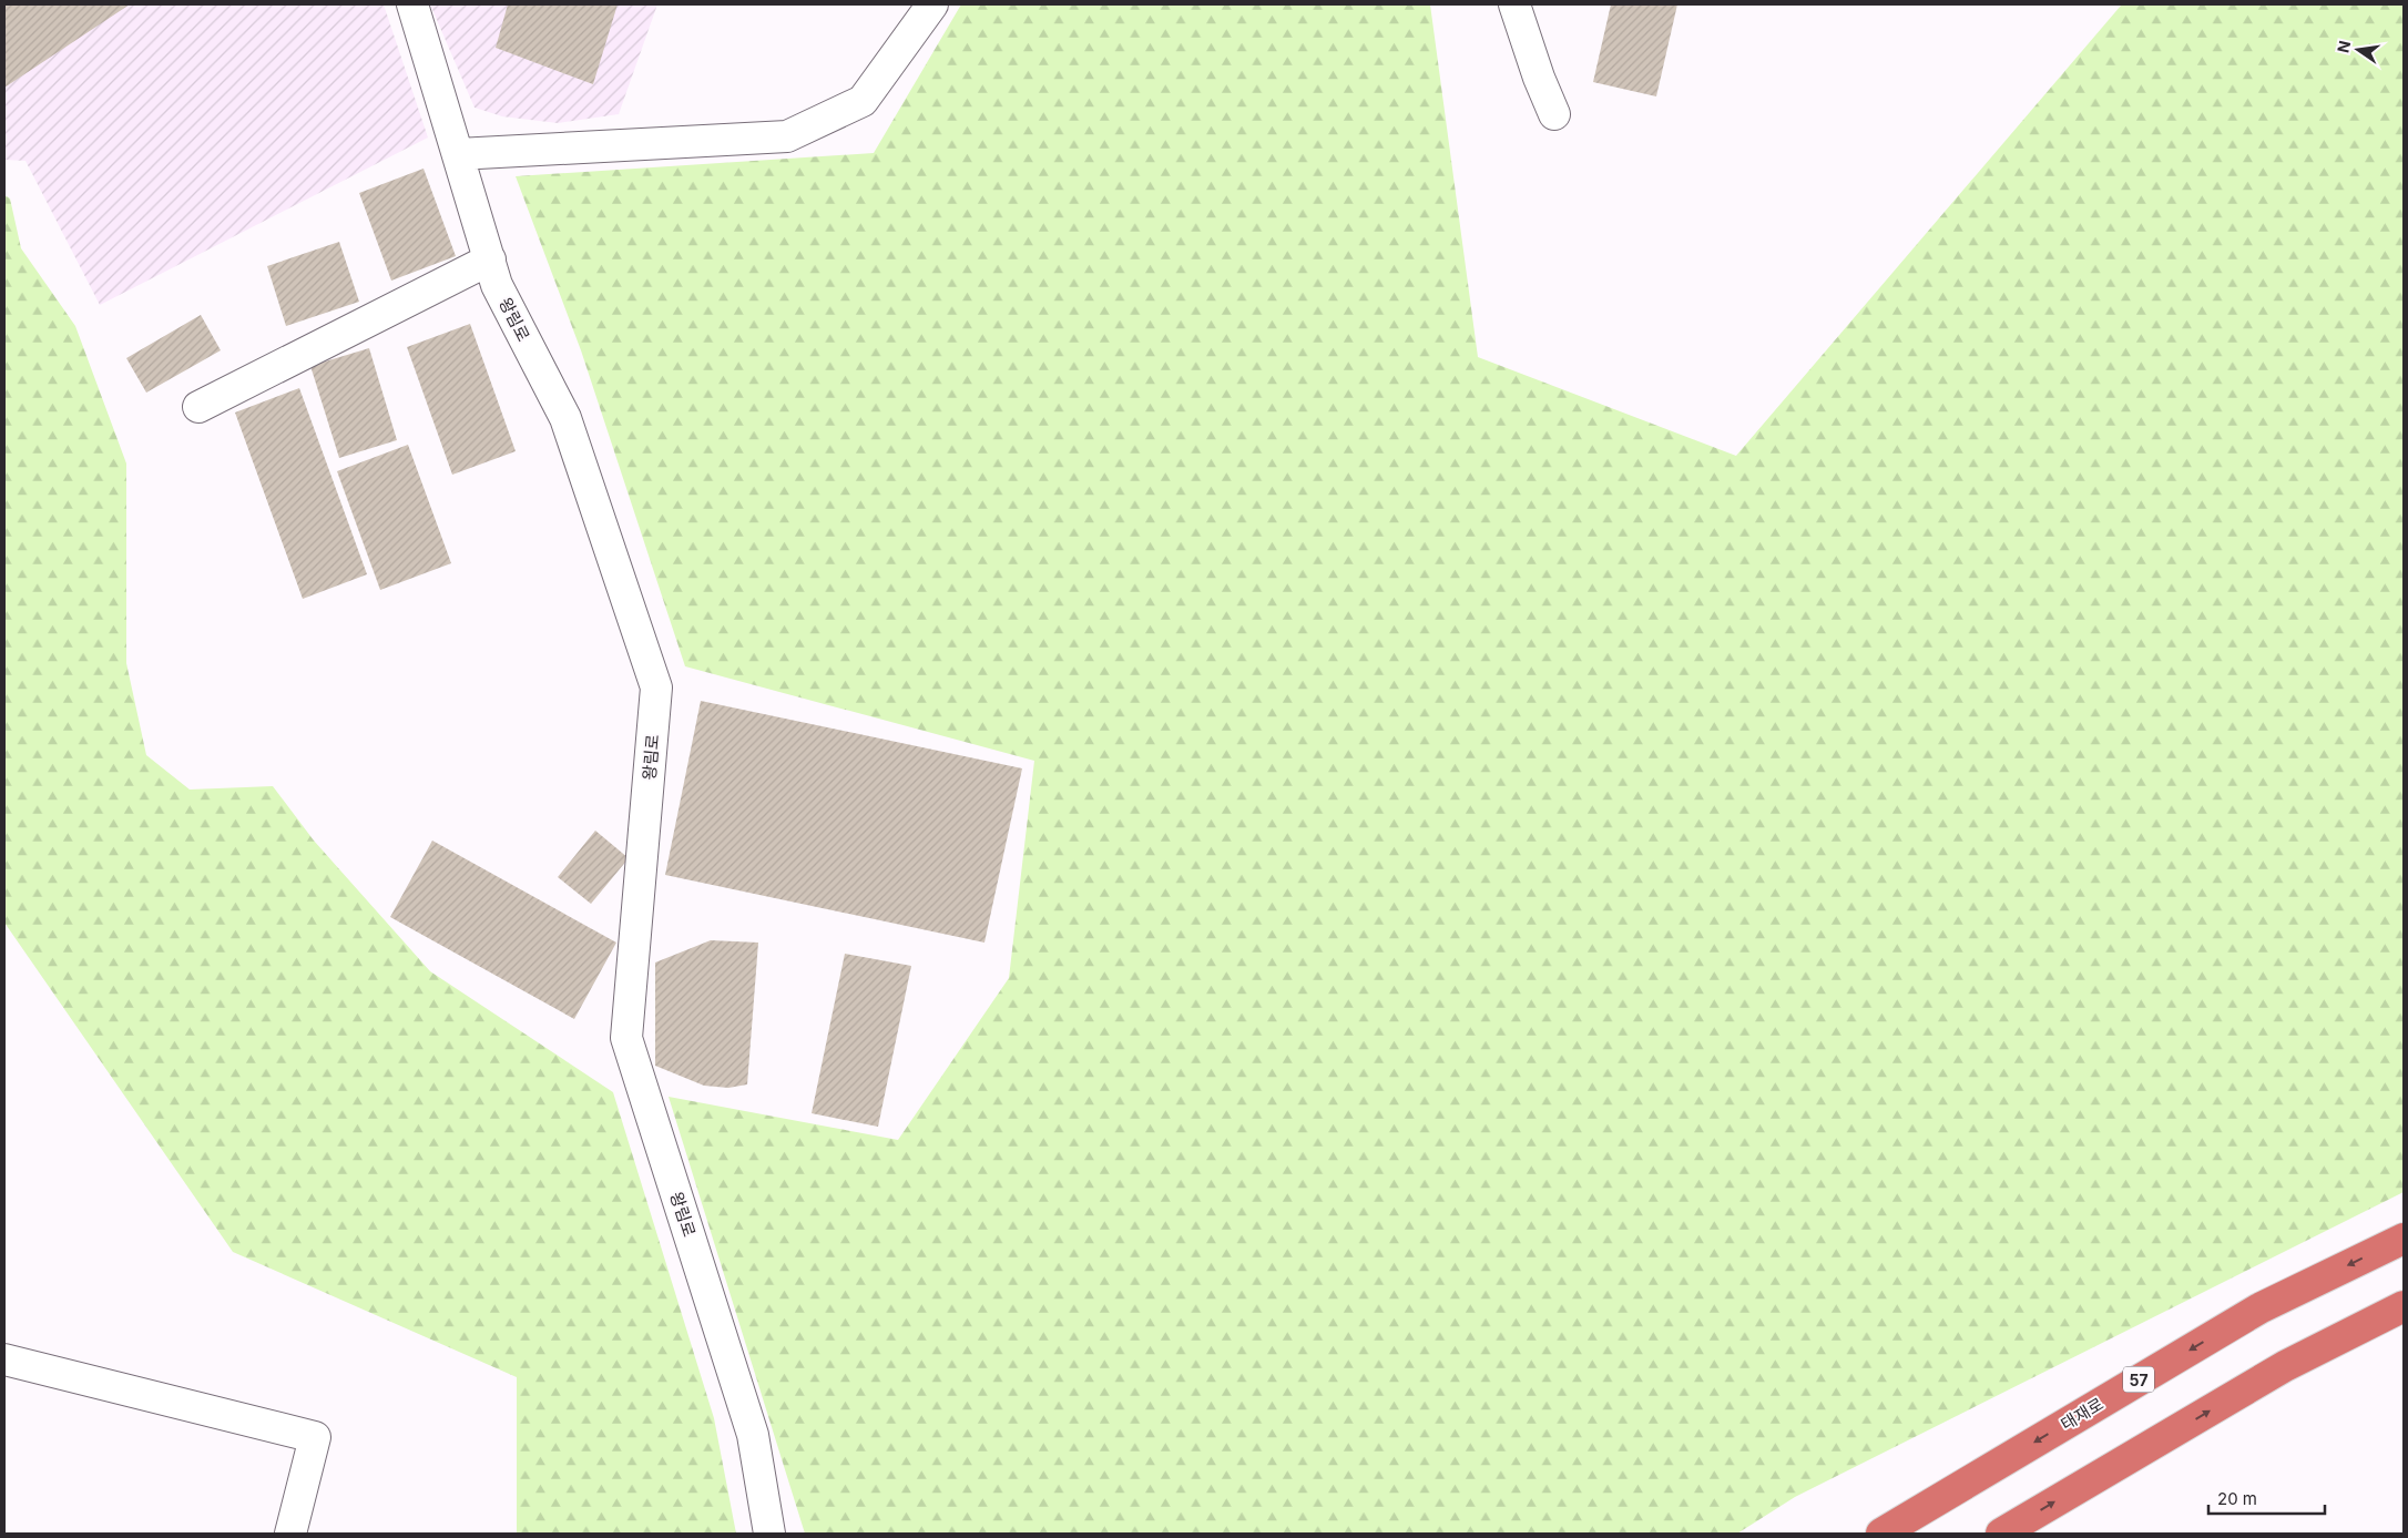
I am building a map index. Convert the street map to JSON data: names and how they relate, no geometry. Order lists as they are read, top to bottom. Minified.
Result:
{"streets":{"highway":["57","태재로"],"street":["왕림로"]},"scale_bar":"20 m","north":"left"}
